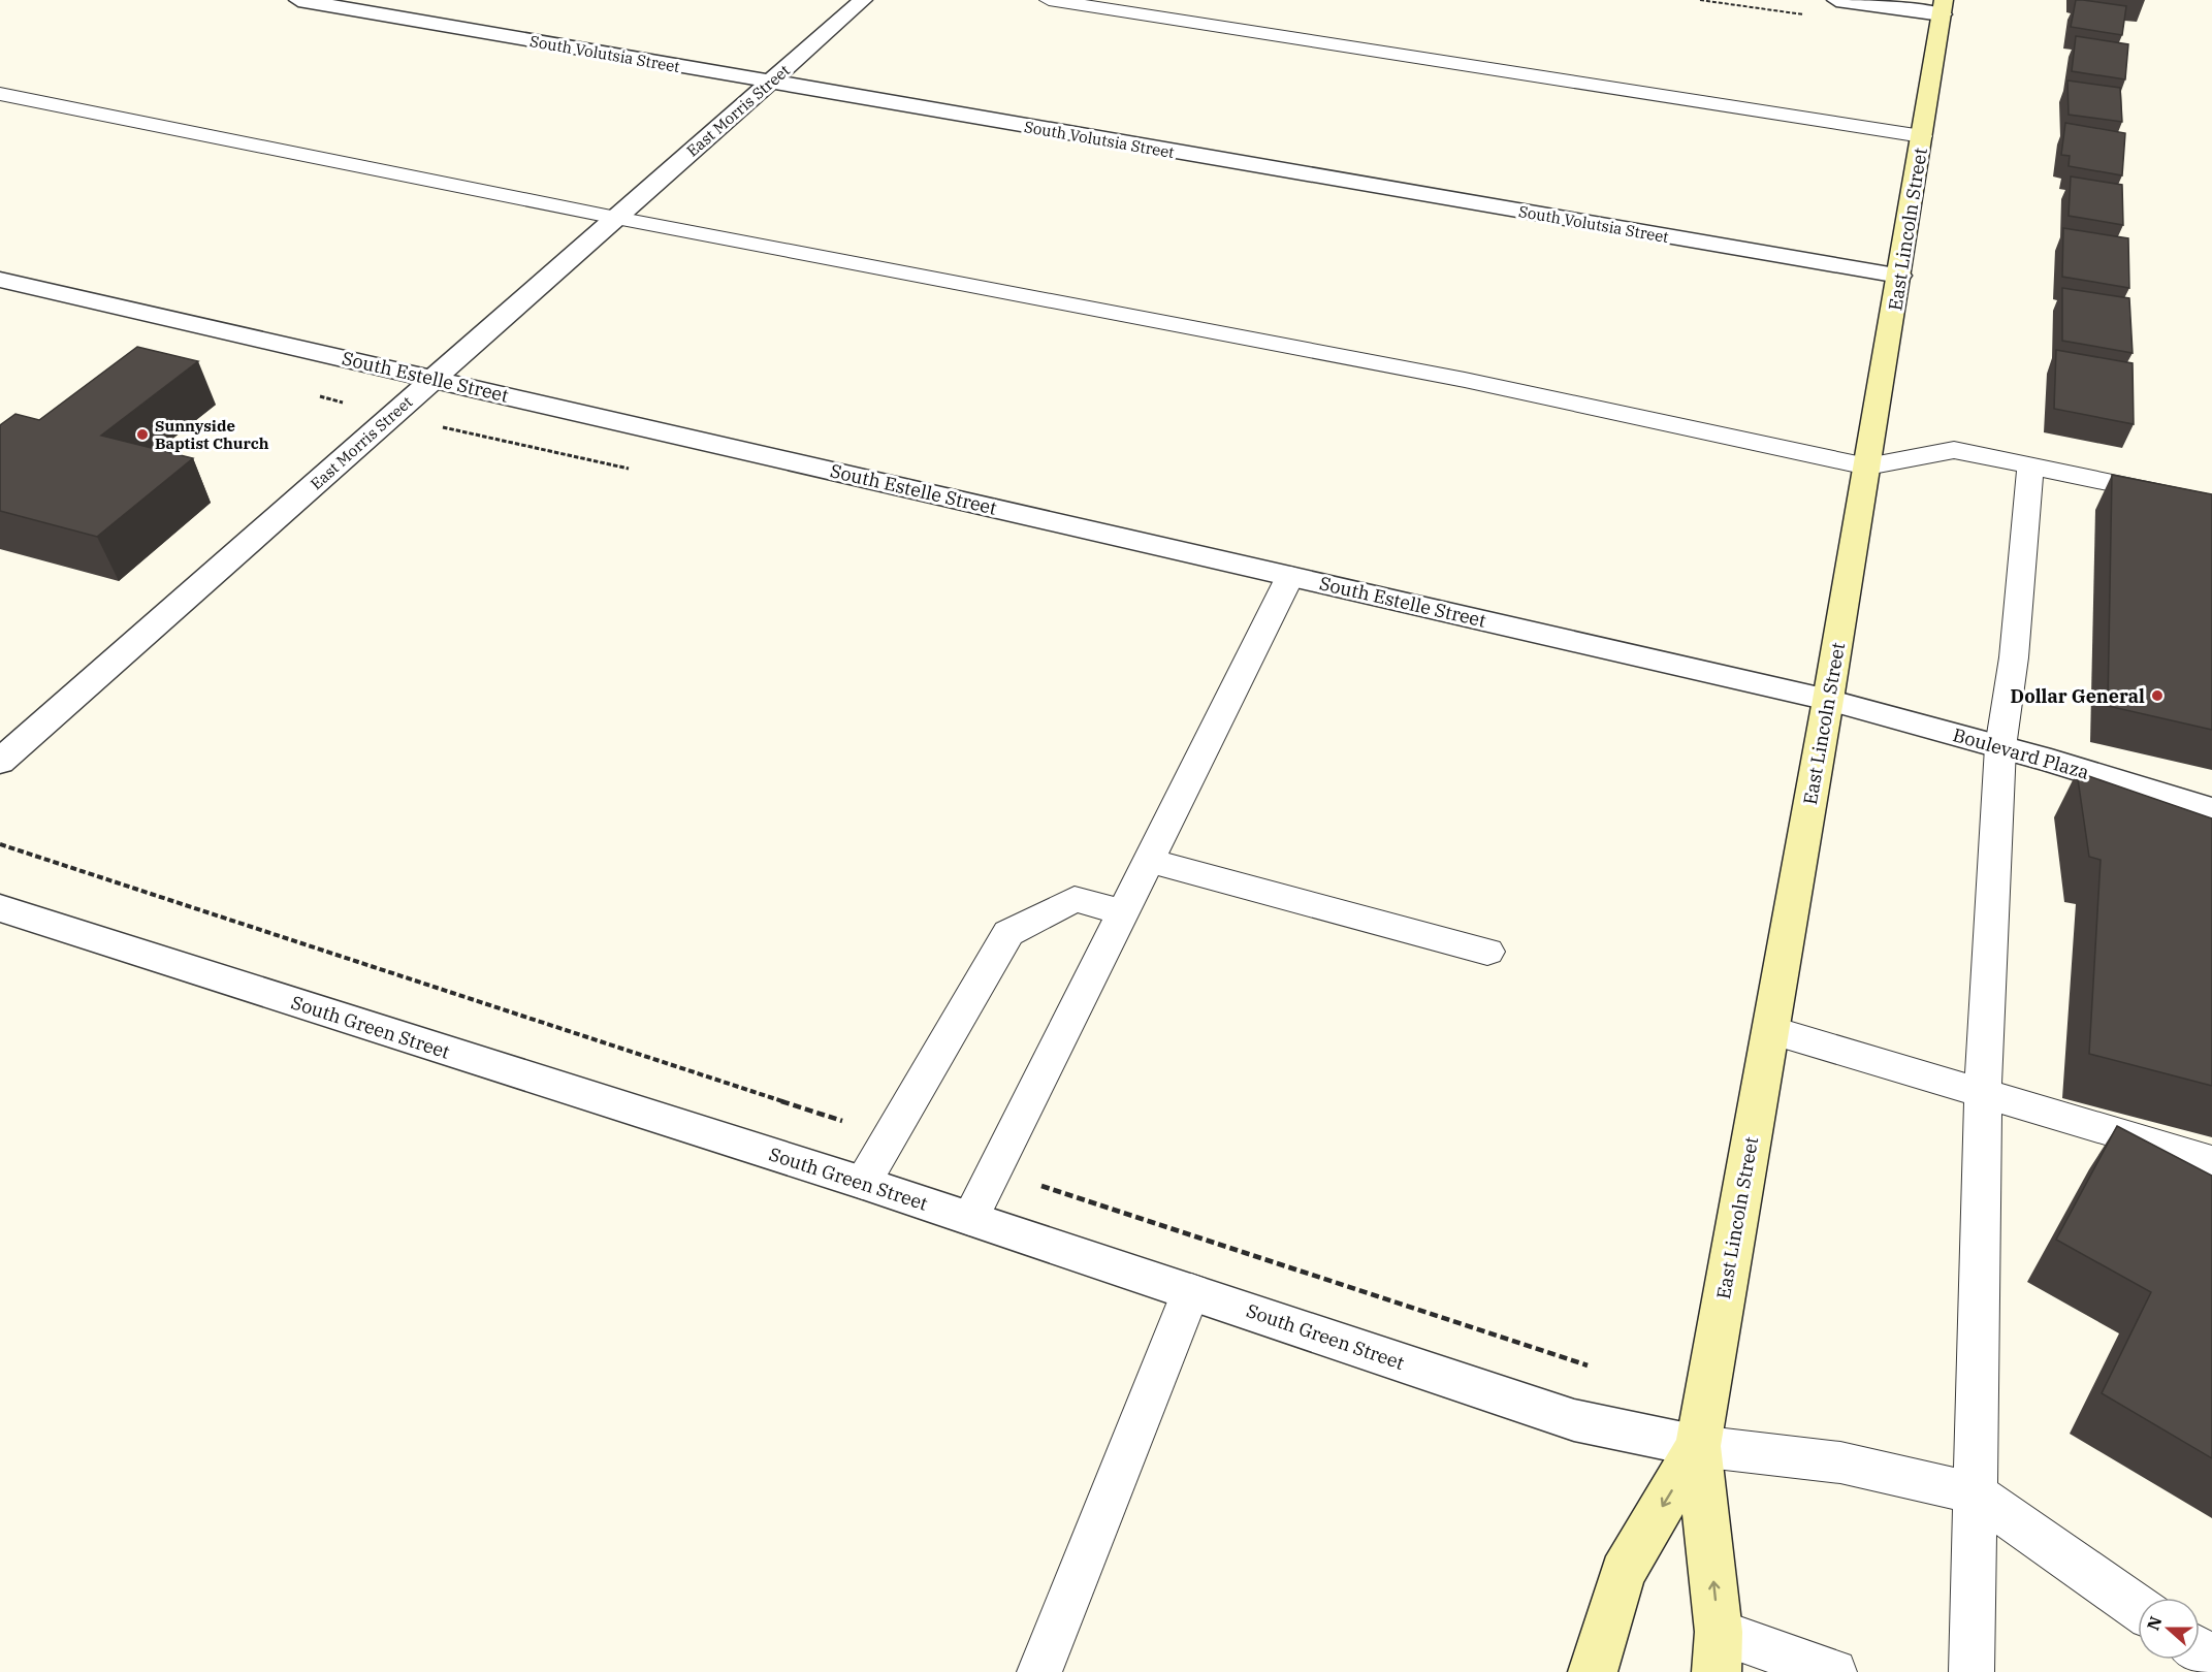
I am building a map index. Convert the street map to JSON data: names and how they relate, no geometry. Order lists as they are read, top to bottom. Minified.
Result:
{"streets":{"street":["South Volutsia Street","East Morris Street","East Lincoln Street","South Estelle Street","Boulevard Plaza","South Green Street"]},"crossings":[["South Volutsia Street","East Morris Street"],["South Volutsia Street","East Lincoln Street"],["East Morris Street","South Estelle Street"],["East Lincoln Street","South Estelle Street"],["East Lincoln Street","Boulevard Plaza"],["East Lincoln Street","South Green Street"],["South Estelle Street","Boulevard Plaza"]],"places":["Sunnyside Baptist Church","Dollar General"],"north":"left"}
